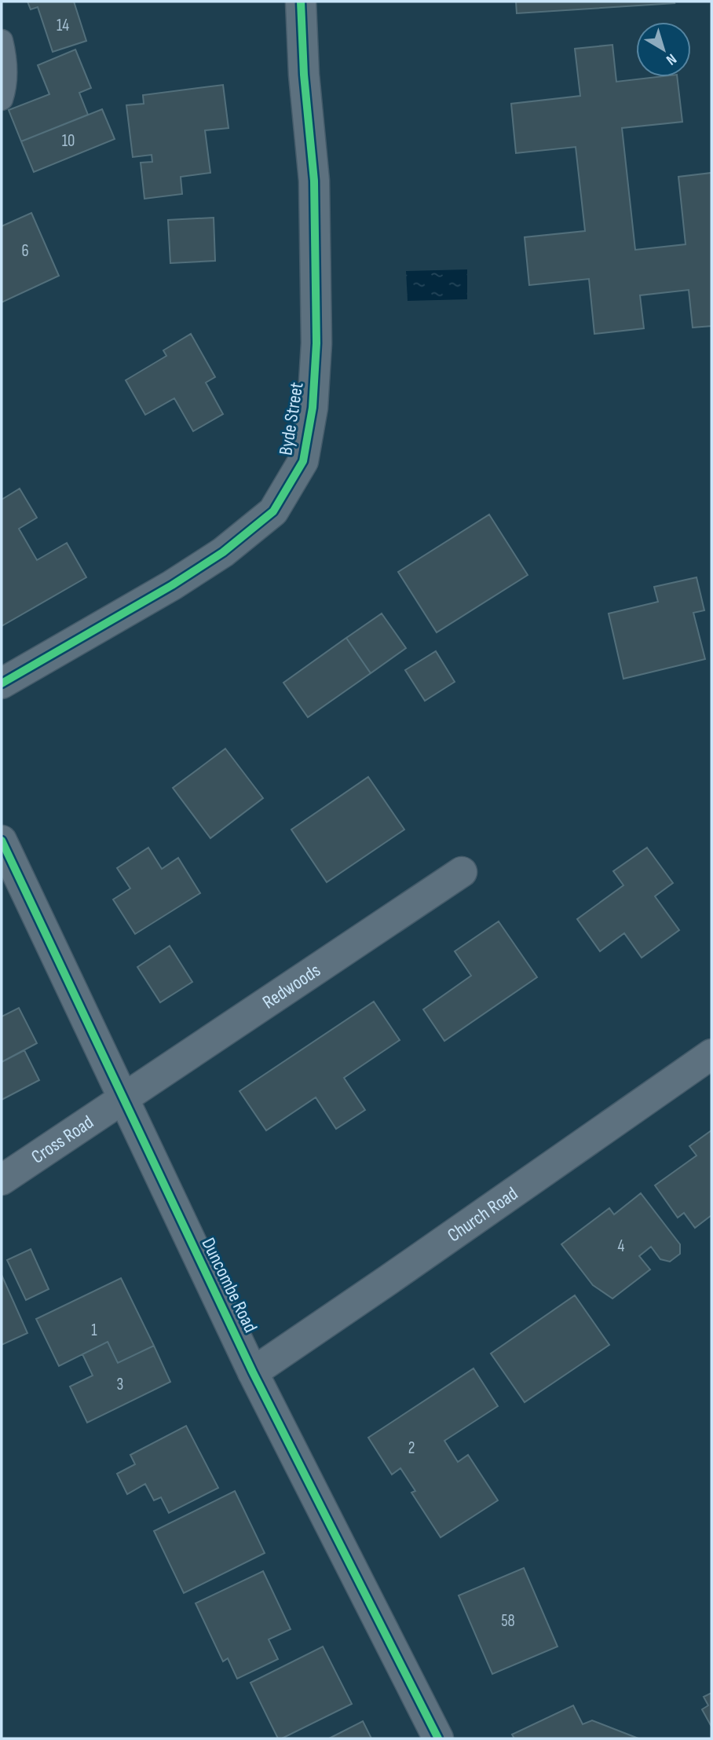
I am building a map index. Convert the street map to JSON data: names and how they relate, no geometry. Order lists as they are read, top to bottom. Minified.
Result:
{"streets":{"street":["Byde Street","Redwoods","Cross Road","Church Road","Duncombe Road"]},"crossings":[["Redwoods","Cross Road"],["Redwoods","Duncombe Road"],["Cross Road","Duncombe Road"],["Church Road","Duncombe Road"]],"house_numbers":["14","10","6","4","1","3","2","58"],"north":"bottom right"}
